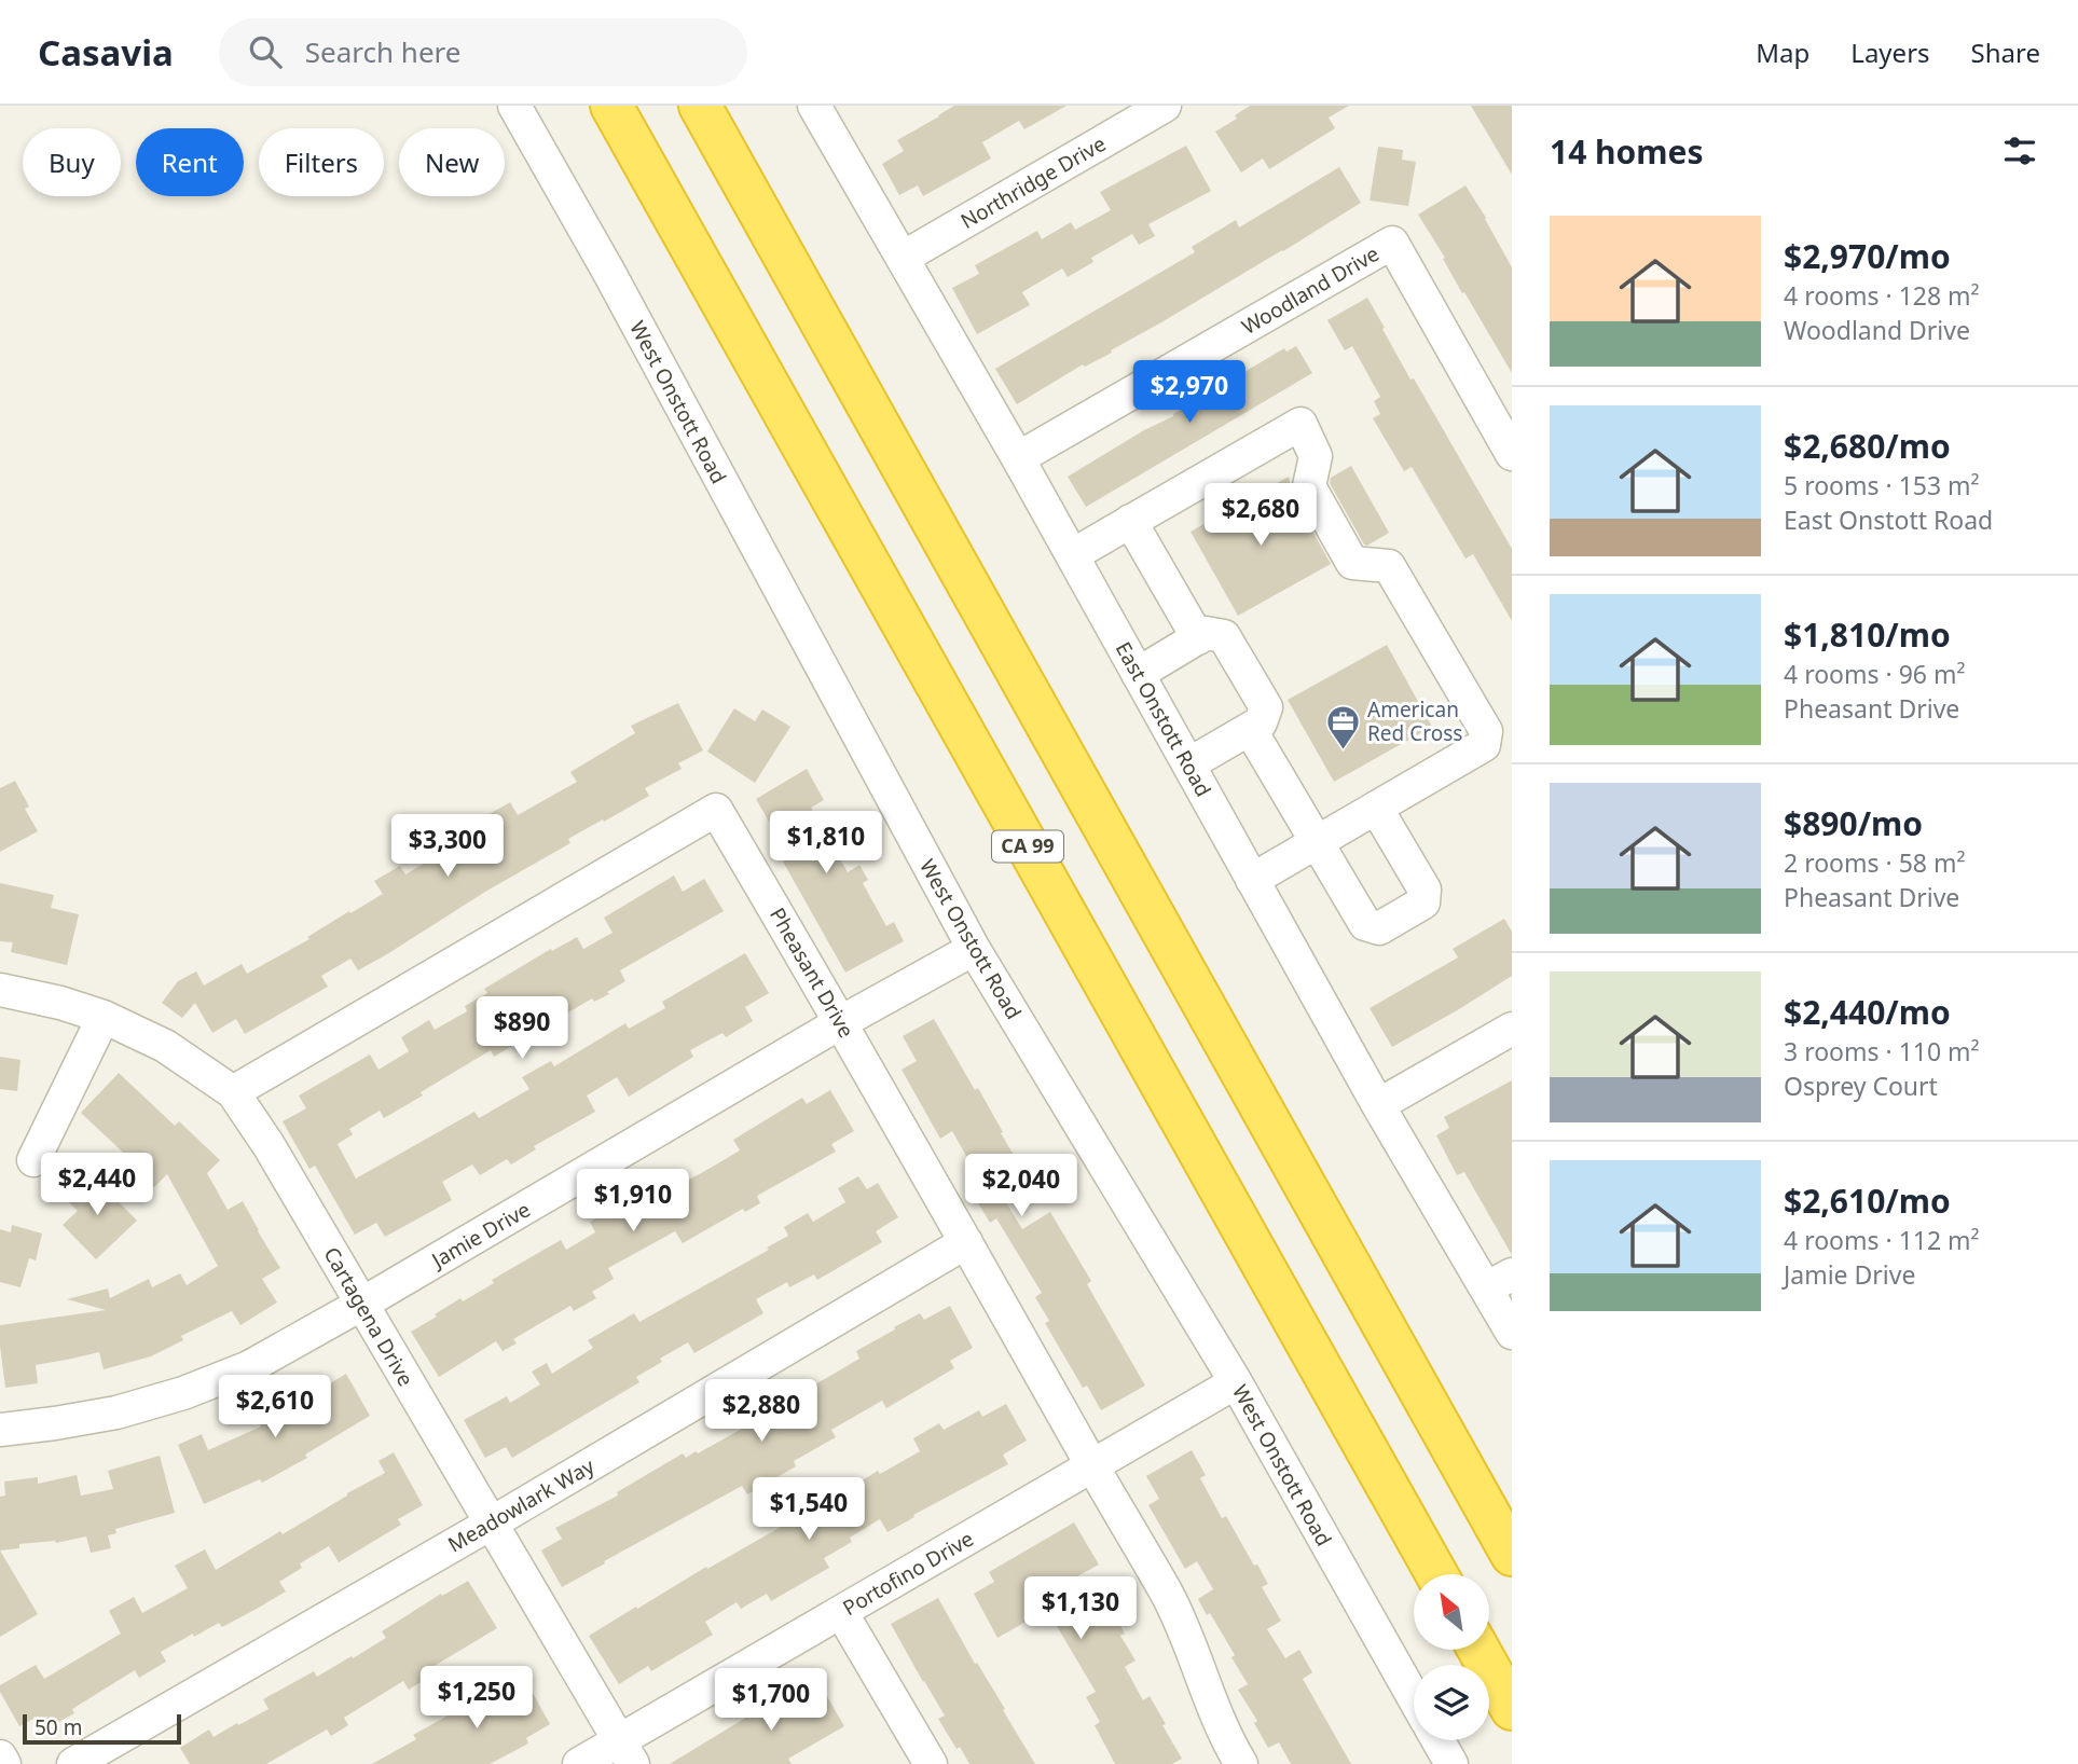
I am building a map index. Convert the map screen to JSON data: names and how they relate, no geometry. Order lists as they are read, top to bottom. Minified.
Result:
{"streets":{"highway":["CA 99"],"street":["Northridge Drive","Woodland Drive","West Onstott Road","East Onstott Road","Pheasant Drive","Jamie Drive","Cartagena Drive","Meadowlark Way","Portofino Drive"]},"crossings":[["Northridge Drive","East Onstott Road"],["Woodland Drive","East Onstott Road"],["West Onstott Road","Jamie Drive"],["West Onstott Road","Portofino Drive"],["Pheasant Drive","Jamie Drive"],["Pheasant Drive","Cartagena Drive"],["Pheasant Drive","Meadowlark Way"],["Pheasant Drive","Portofino Drive"],["Jamie Drive","Cartagena Drive"],["Cartagena Drive","Meadowlark Way"],["Cartagena Drive","Portofino Drive"]],"places":{"office":["American Red Cross"]},"scale_bar":"50 m","north":"top left","page":{"header":"Casavia","search":"Search here","nav":["Map","Layers","Share"],"heading":"14 homes","chip":["Buy","Rent","Filters","New"],"list":[{"name":"$2,970/mo","note":"4 rooms · 128 m² · Woodland Drive"},{"name":"$2,680/mo","note":"5 rooms · 153 m² · East Onstott Road"},{"name":"$1,810/mo","note":"4 rooms · 96 m² · Pheasant Drive"},{"name":"$890/mo","note":"2 rooms · 58 m² · Pheasant Drive"},{"name":"$2,440/mo","note":"3 rooms · 110 m² · Osprey Court"},{"name":"$2,610/mo","note":"4 rooms · 112 m² · Jamie Drive"}],"price":["$2,970","$2,680","$1,810","$3,300","$890","$2,440","$2,040","$1,910","$2,610","$2,880","$1,540","$1,130","$1,250","$1,700"],"scale":"50 m"}}
